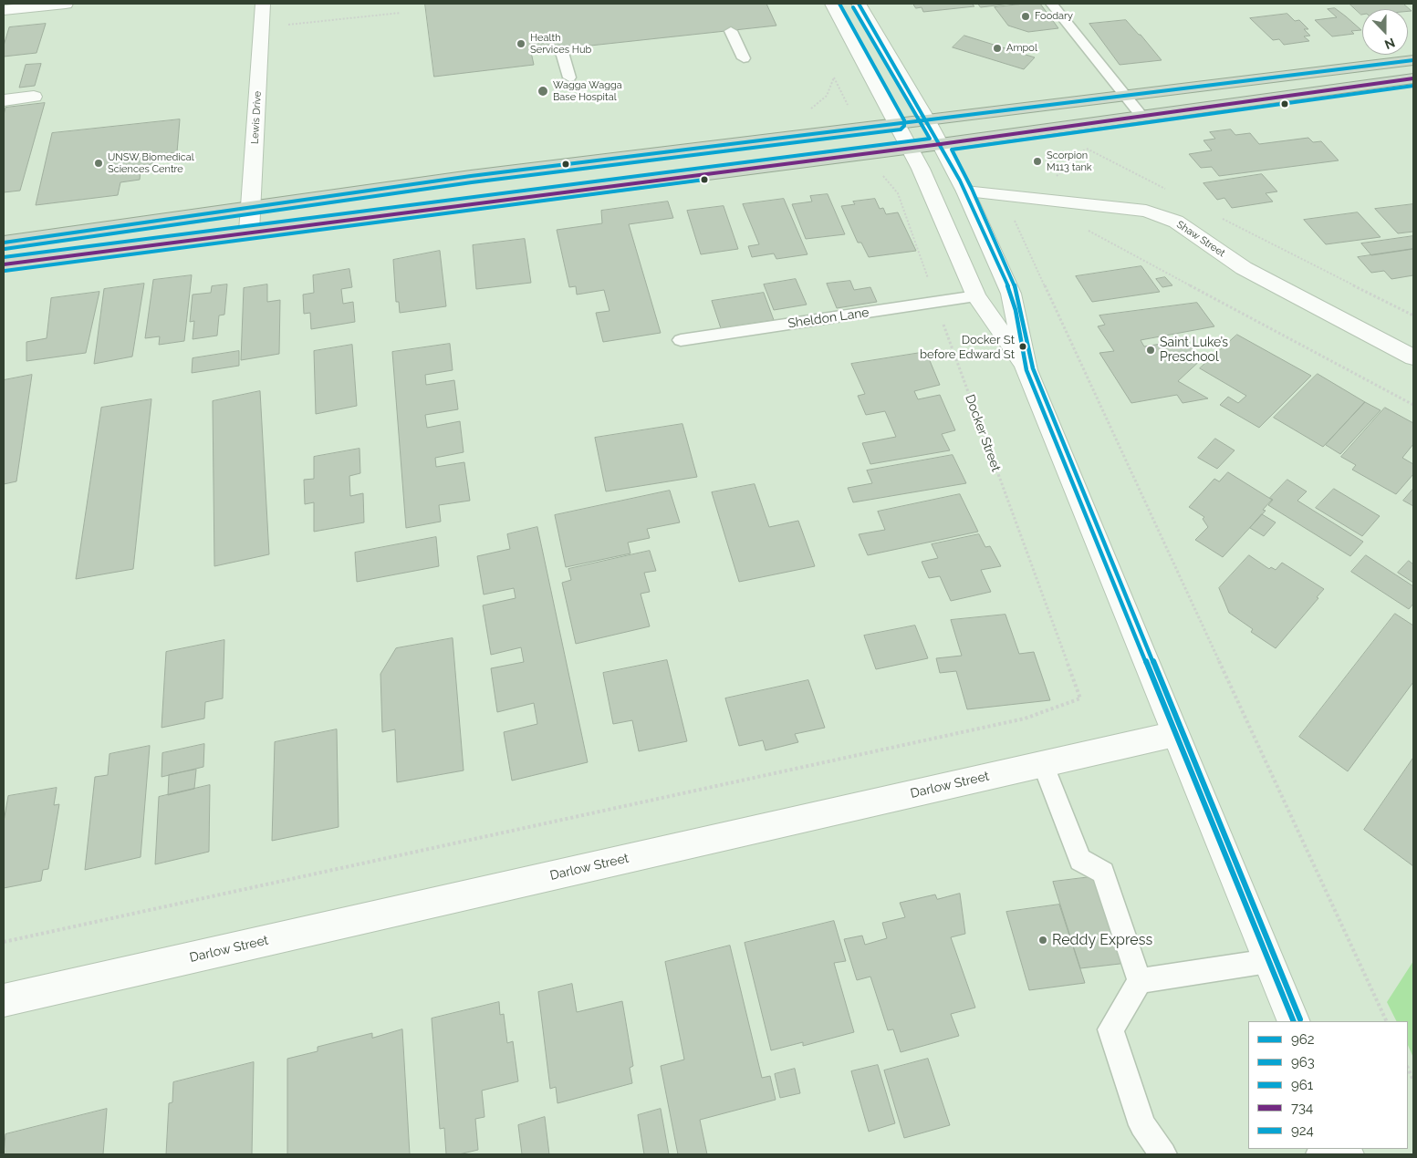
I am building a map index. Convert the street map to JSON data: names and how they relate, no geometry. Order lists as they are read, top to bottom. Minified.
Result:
{"streets":{"main road":["Lewis Drive","Shaw Street","Darlow Street"],"lane":["Sheldon Lane"],"path":["Docker Street"]},"crossings":[["Sheldon Lane","Docker Street"]],"places":["Foodary","Health Services Hub","Ampol","Wagga Wagga Base Hospital","Scorpion M113 tank","UNSW Biomedical Sciences Centre","Docker St before Edward St","Saint Luke’s Preschool","Reddy Express"],"lines":["transit line 962","transit line 963","transit line 961","transit line 734","transit line 924"],"legend":["962","963","961","734","924"],"north":"bottom"}
